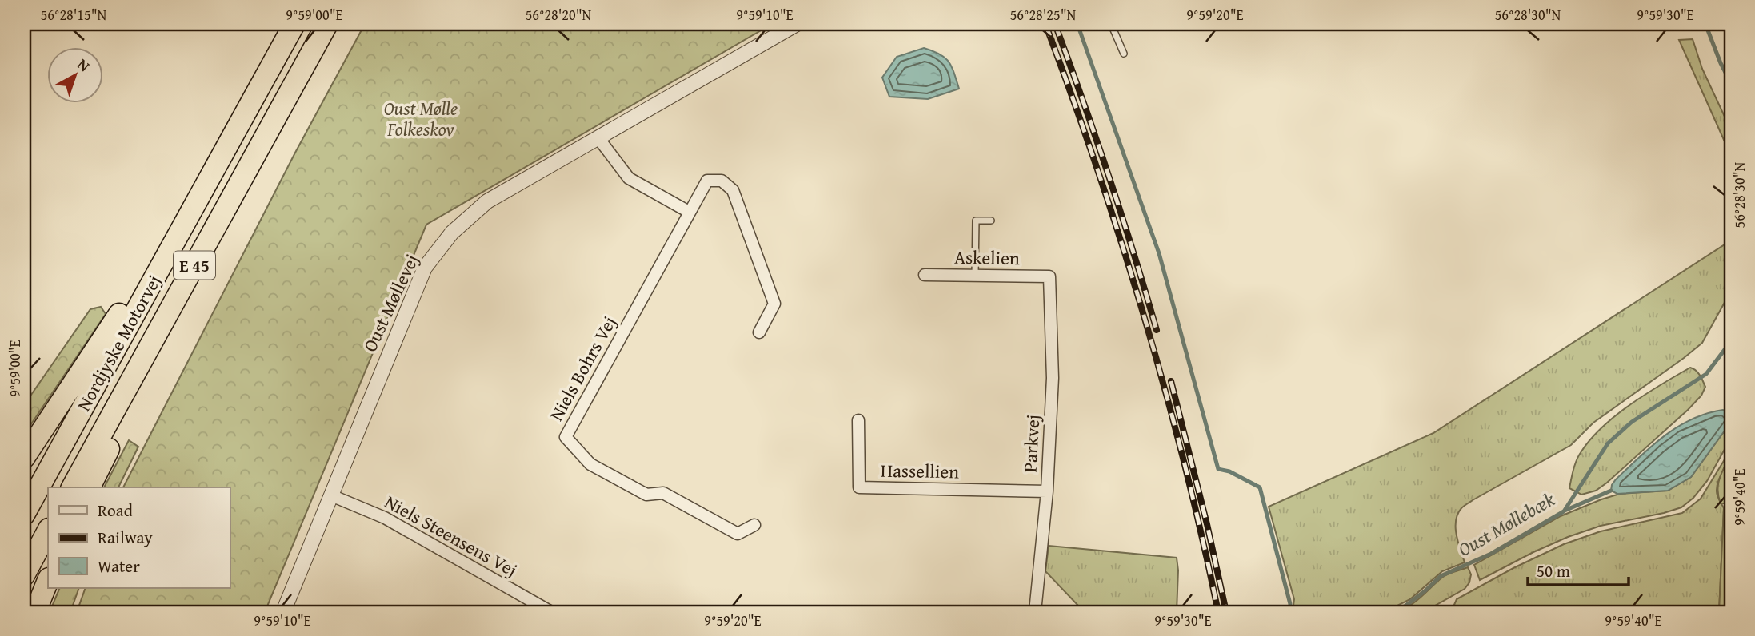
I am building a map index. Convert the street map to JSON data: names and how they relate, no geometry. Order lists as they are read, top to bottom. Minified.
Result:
{"streets":{"highway":["E 45","Nordjyske Motorvej"],"street":["Askelien","Oust Møllevej","Niels Bohrs Vej","Parkvej","Hassellien","Niels Steensens Vej"]},"crossings":[["Askelien","Parkvej"],["Oust Møllevej","Niels Steensens Vej"],["Parkvej","Hassellien"]],"water":["Oust Møllebæk"],"parks":["Oust Mølle Folkeskov"],"legend":["Road","Railway","Water"],"scale_bar":"50 m","north":"top right","coordinates":["56°28'15\"N","9°59'00\"E","56°28'20\"N","9°59'10\"E","56°28'25\"N","9°59'20\"E","56°28'30\"N","9°59'30\"E","9°59'40\"E"]}
